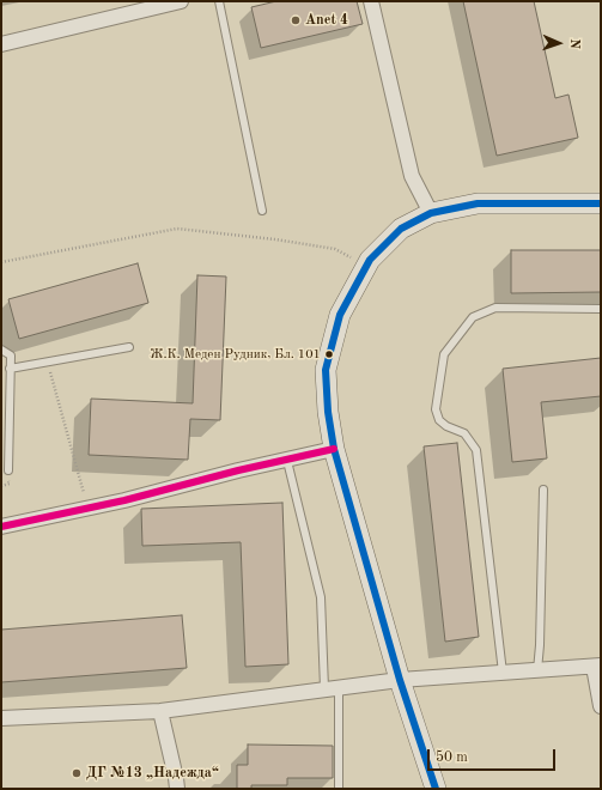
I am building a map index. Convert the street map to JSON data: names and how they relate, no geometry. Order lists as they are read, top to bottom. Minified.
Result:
{"places":["Anet 4","Ж.К. Меден Рудник, Бл. 101","ДГ №13 „Надежда“"],"scale_bar":"50 m","north":"right"}
